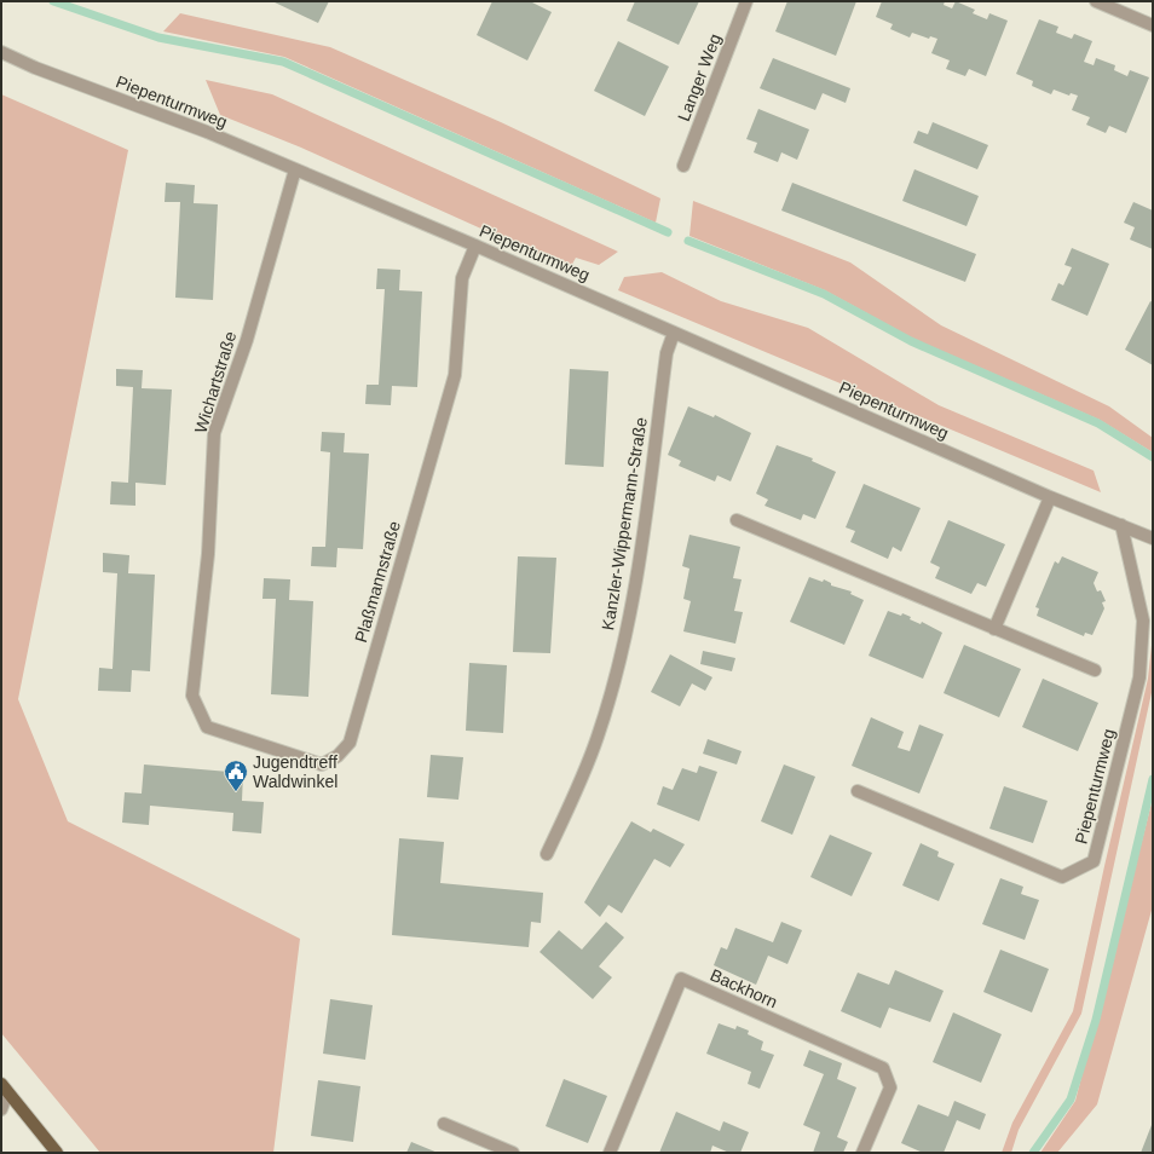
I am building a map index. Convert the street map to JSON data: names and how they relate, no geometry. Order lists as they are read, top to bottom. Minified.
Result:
{"streets":{"street":["Langer Weg","Piepenturmweg","Wichartstraße","Kanzler-Wippermann-Straße","Plaßmannstraße","Backhorn"]},"crossings":[["Piepenturmweg","Wichartstraße"],["Piepenturmweg","Kanzler-Wippermann-Straße"],["Piepenturmweg","Plaßmannstraße"],["Wichartstraße","Plaßmannstraße"]],"places":{"public building":["Jugendtreff Waldwinkel"]}}
